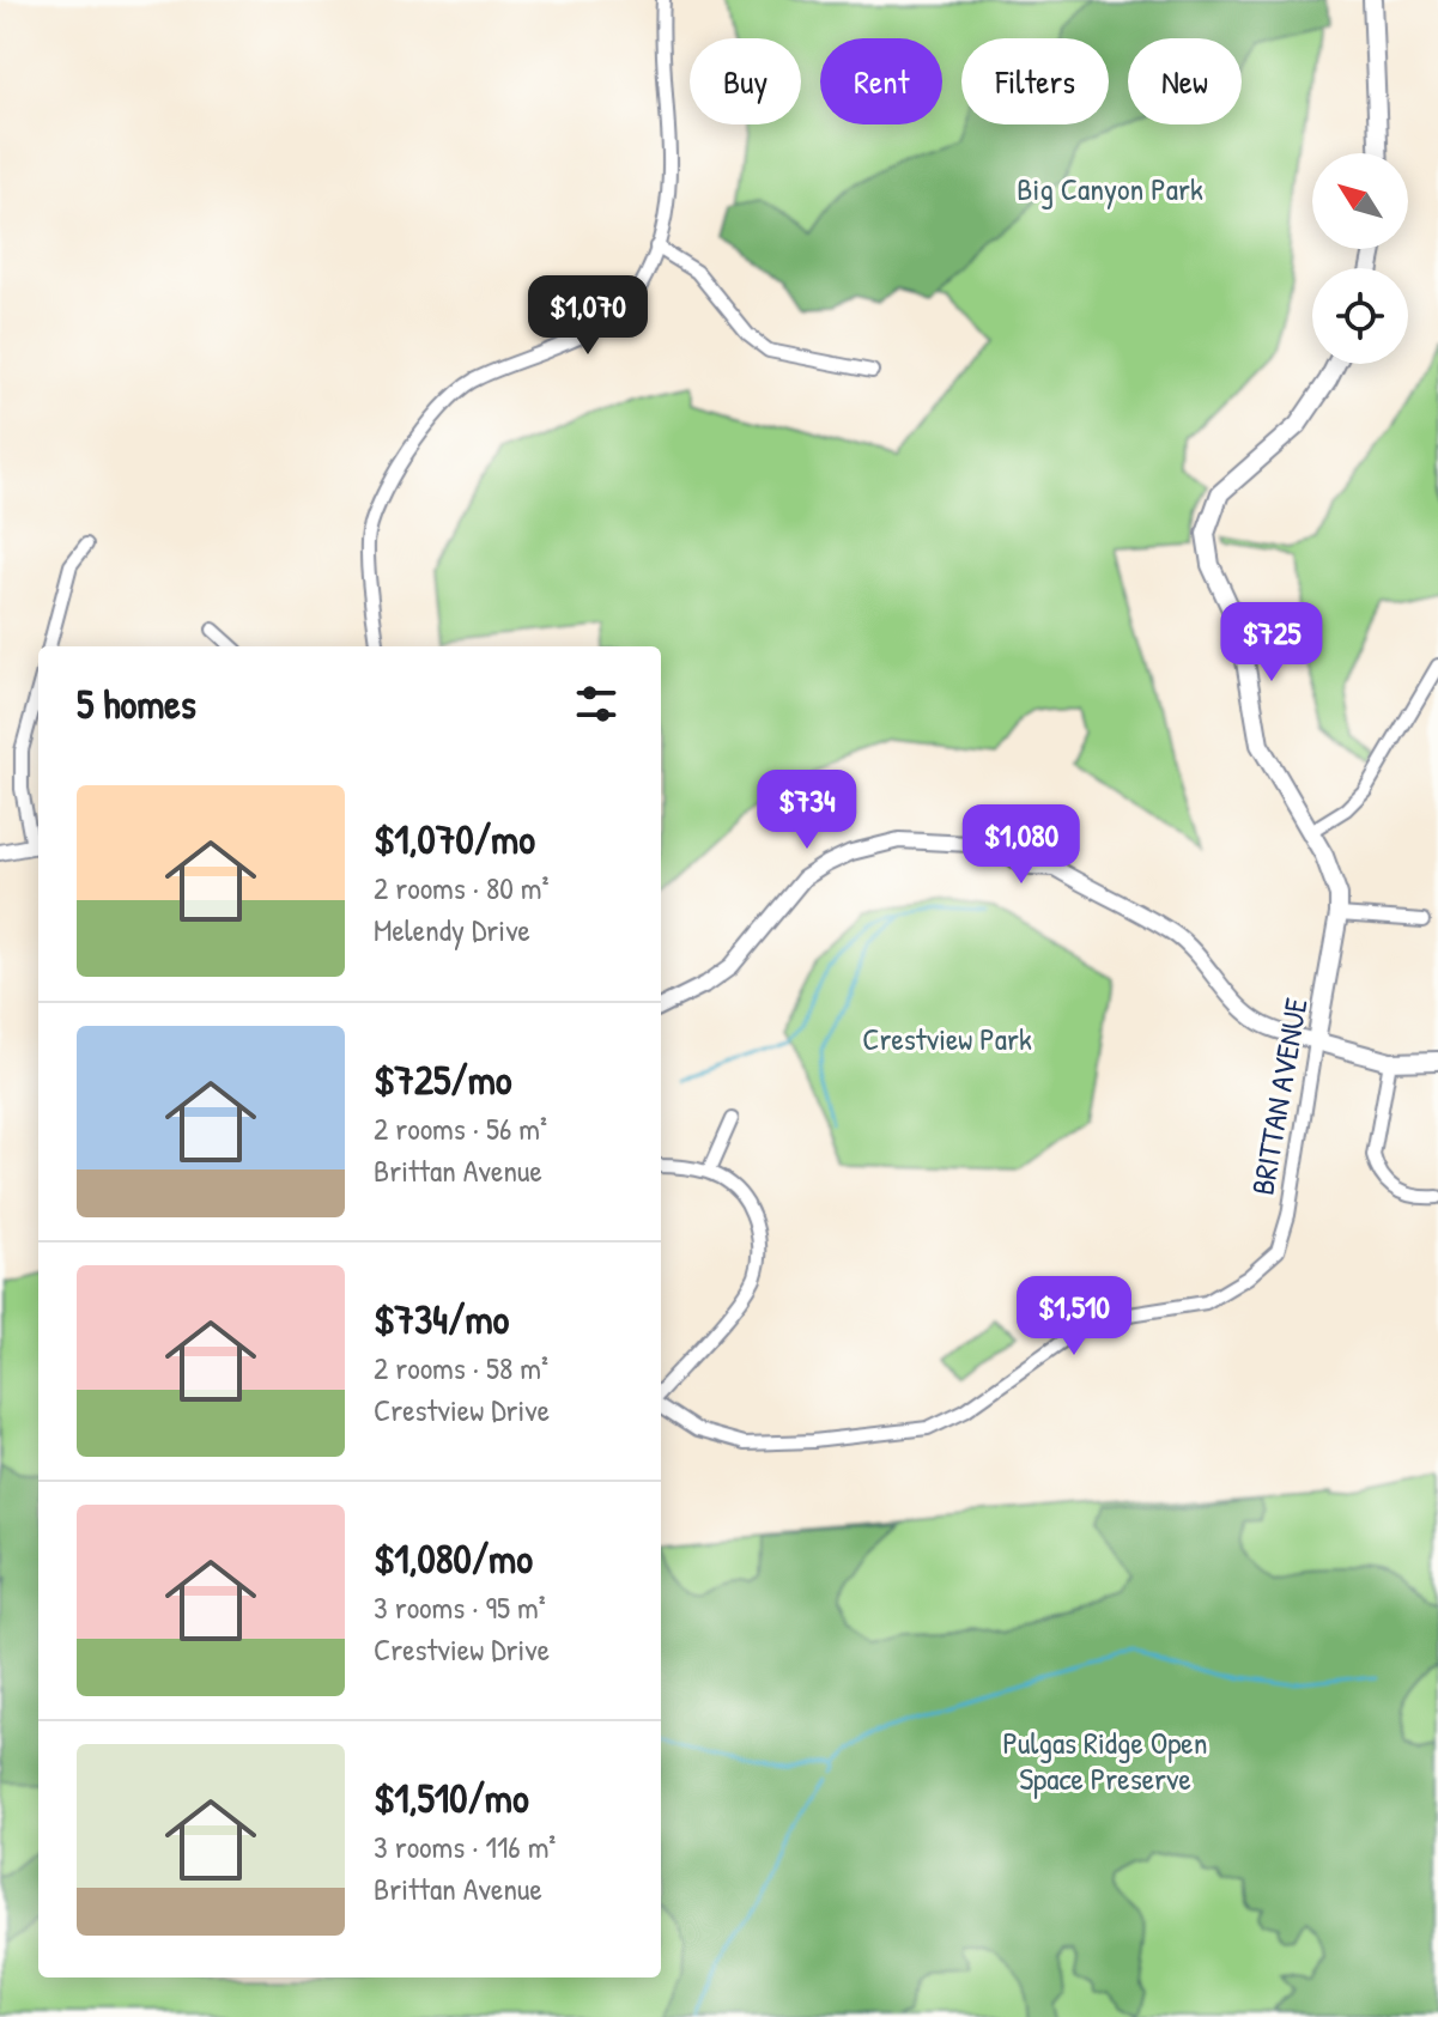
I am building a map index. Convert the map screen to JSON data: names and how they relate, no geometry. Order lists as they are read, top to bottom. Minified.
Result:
{"streets":{"main road":["BRITTAN AVENUE"]},"parks":["Big Canyon Park","Crestview Park","Pulgas Ridge Open Space Preserve"],"north":"top left","page":{"chip":["Buy","Rent","Filters","New"],"price":["$1,070","$725","$734","$1,080","$1,510"],"heading":"5 homes","list":[{"name":"$1,070/mo","note":"2 rooms · 80 m² · Melendy Drive"},{"name":"$725/mo","note":"2 rooms · 56 m² · Brittan Avenue"},{"name":"$734/mo","note":"2 rooms · 58 m² · Crestview Drive"},{"name":"$1,080/mo","note":"3 rooms · 95 m² · Crestview Drive"},{"name":"$1,510/mo","note":"3 rooms · 116 m² · Brittan Avenue"}]}}
